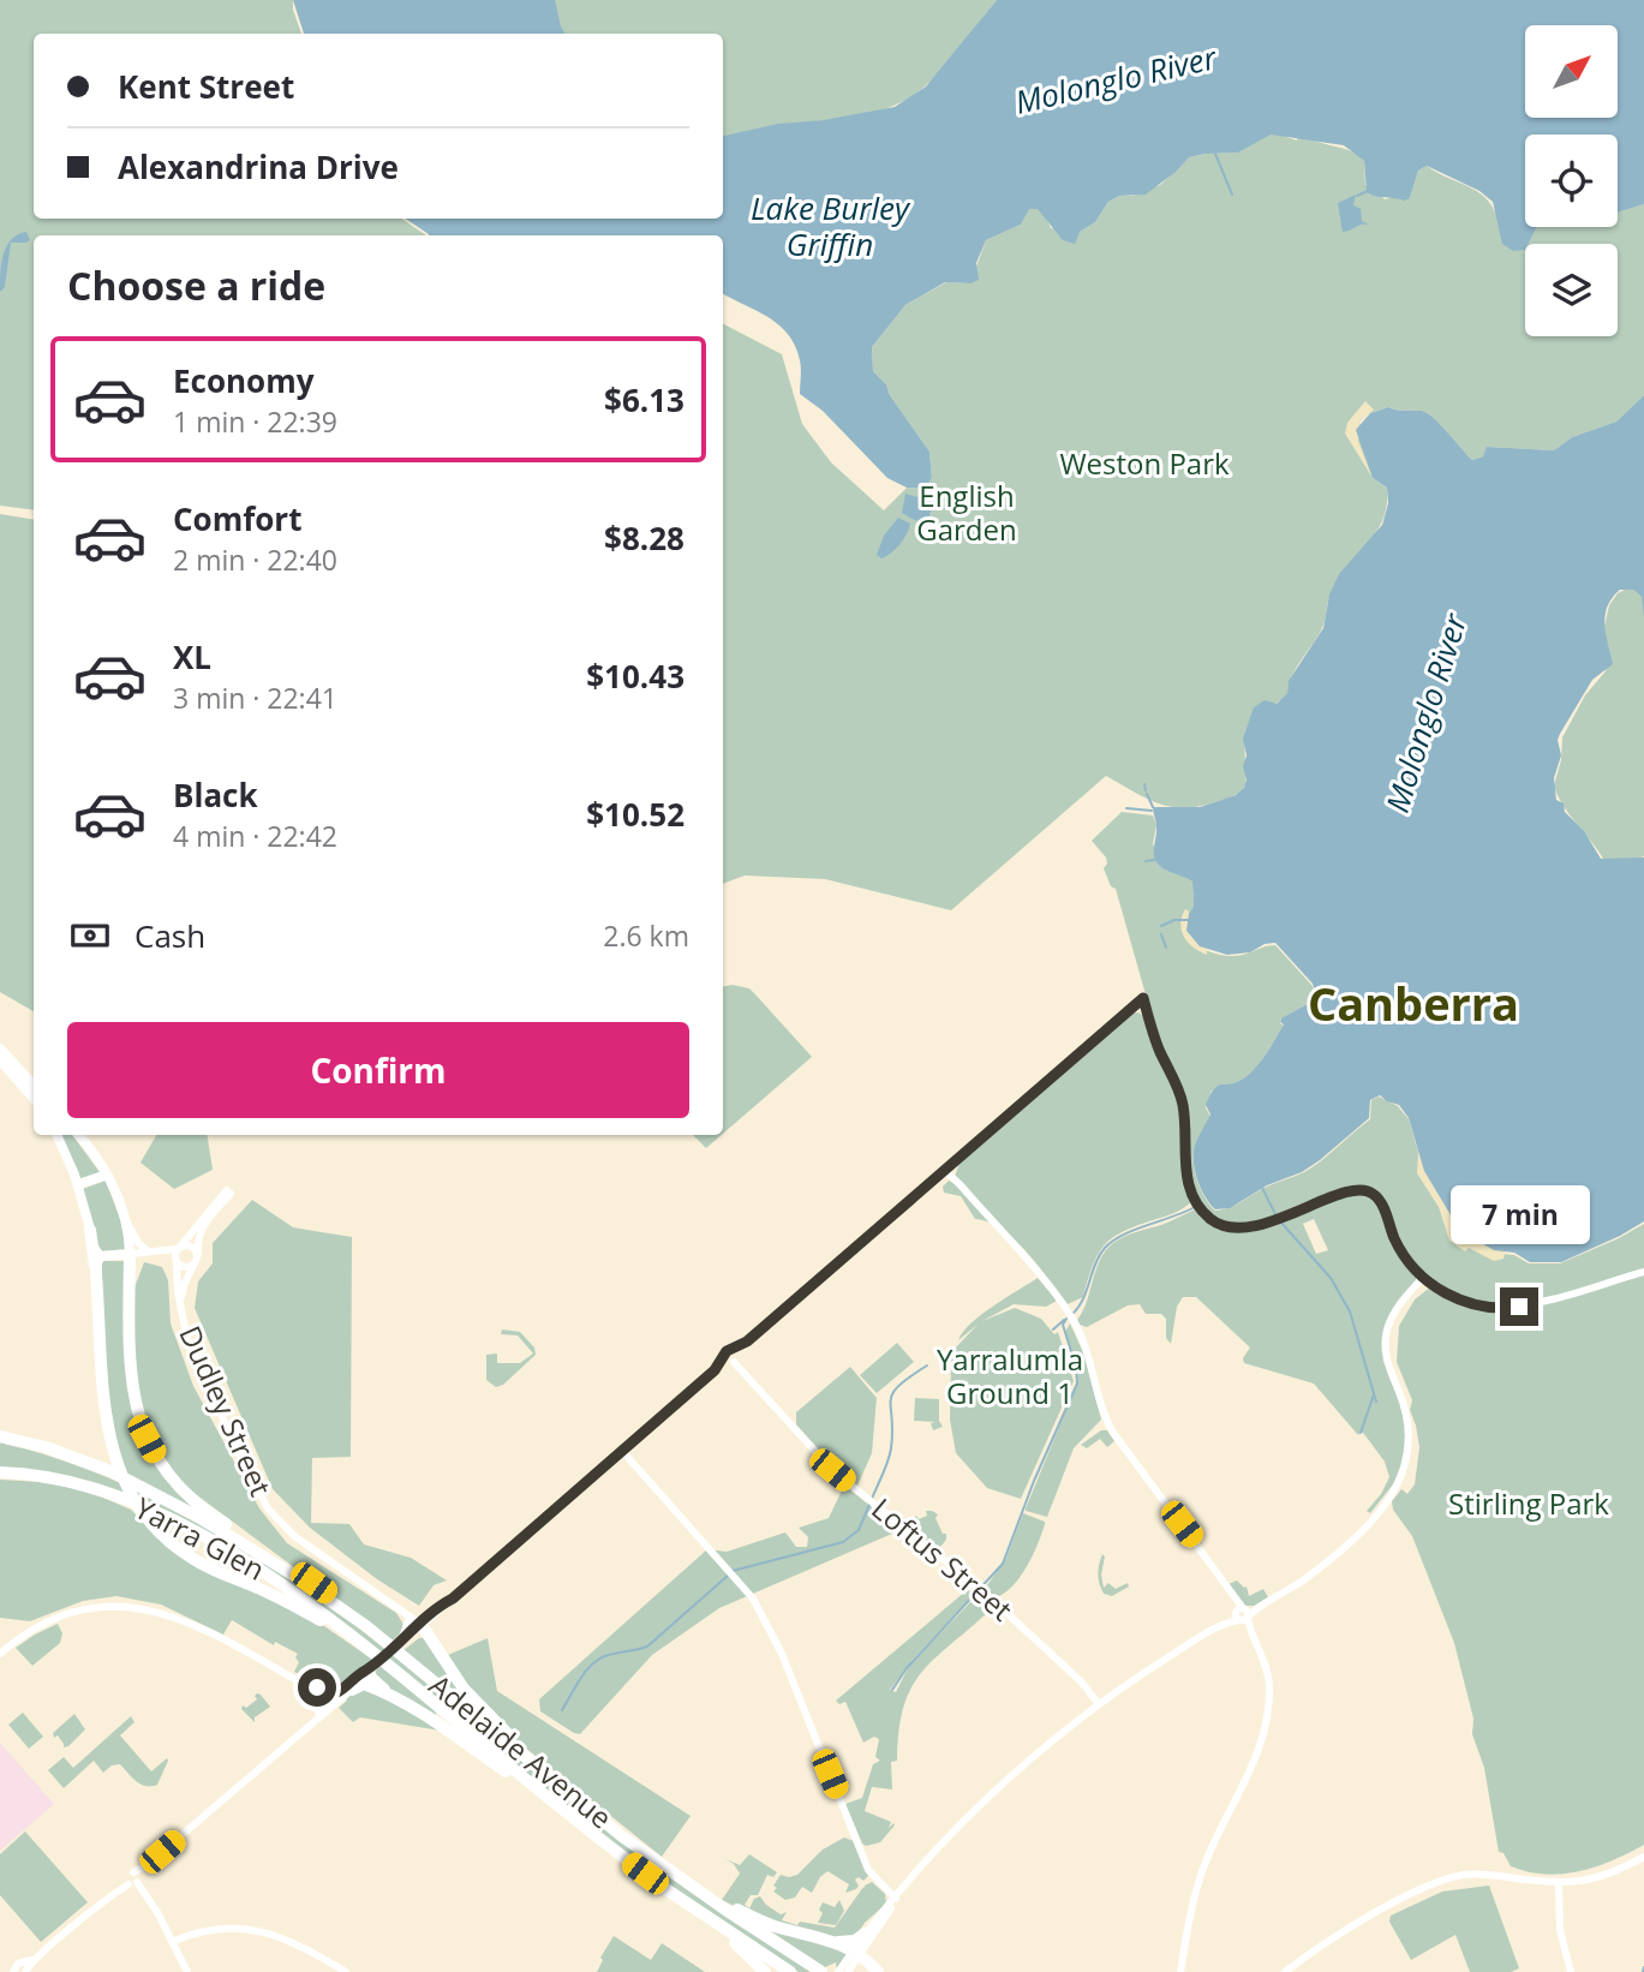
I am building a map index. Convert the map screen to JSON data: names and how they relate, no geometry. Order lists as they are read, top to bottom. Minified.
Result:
{"streets":{"highway":["Yarra Glen","Adelaide Avenue"],"main road":["Dudley Street","Loftus Street"]},"crossings":[["Yarra Glen","Adelaide Avenue"]],"districts":["Canberra"],"water":["Molonglo River","Lake Burley Griffin"],"parks":["Weston Park","English Garden","Yarralumla Ground 1","Stirling Park"],"north":"top right","page":{"banner":["Kent Street","Alexandrina Drive"],"heading":"Choose a ride","list":[{"name":"Economy","note":"1 min · 22:39","value":"$6.13"},{"name":"Comfort","note":"2 min · 22:40","value":"$8.28"},{"name":"XL","note":"3 min · 22:41","value":"$10.43"},{"name":"Black","note":"4 min · 22:42","value":"$10.52"}],"pay":["Cash","2.6 km"],"buttons":"Confirm","bubble":"7 min"}}
